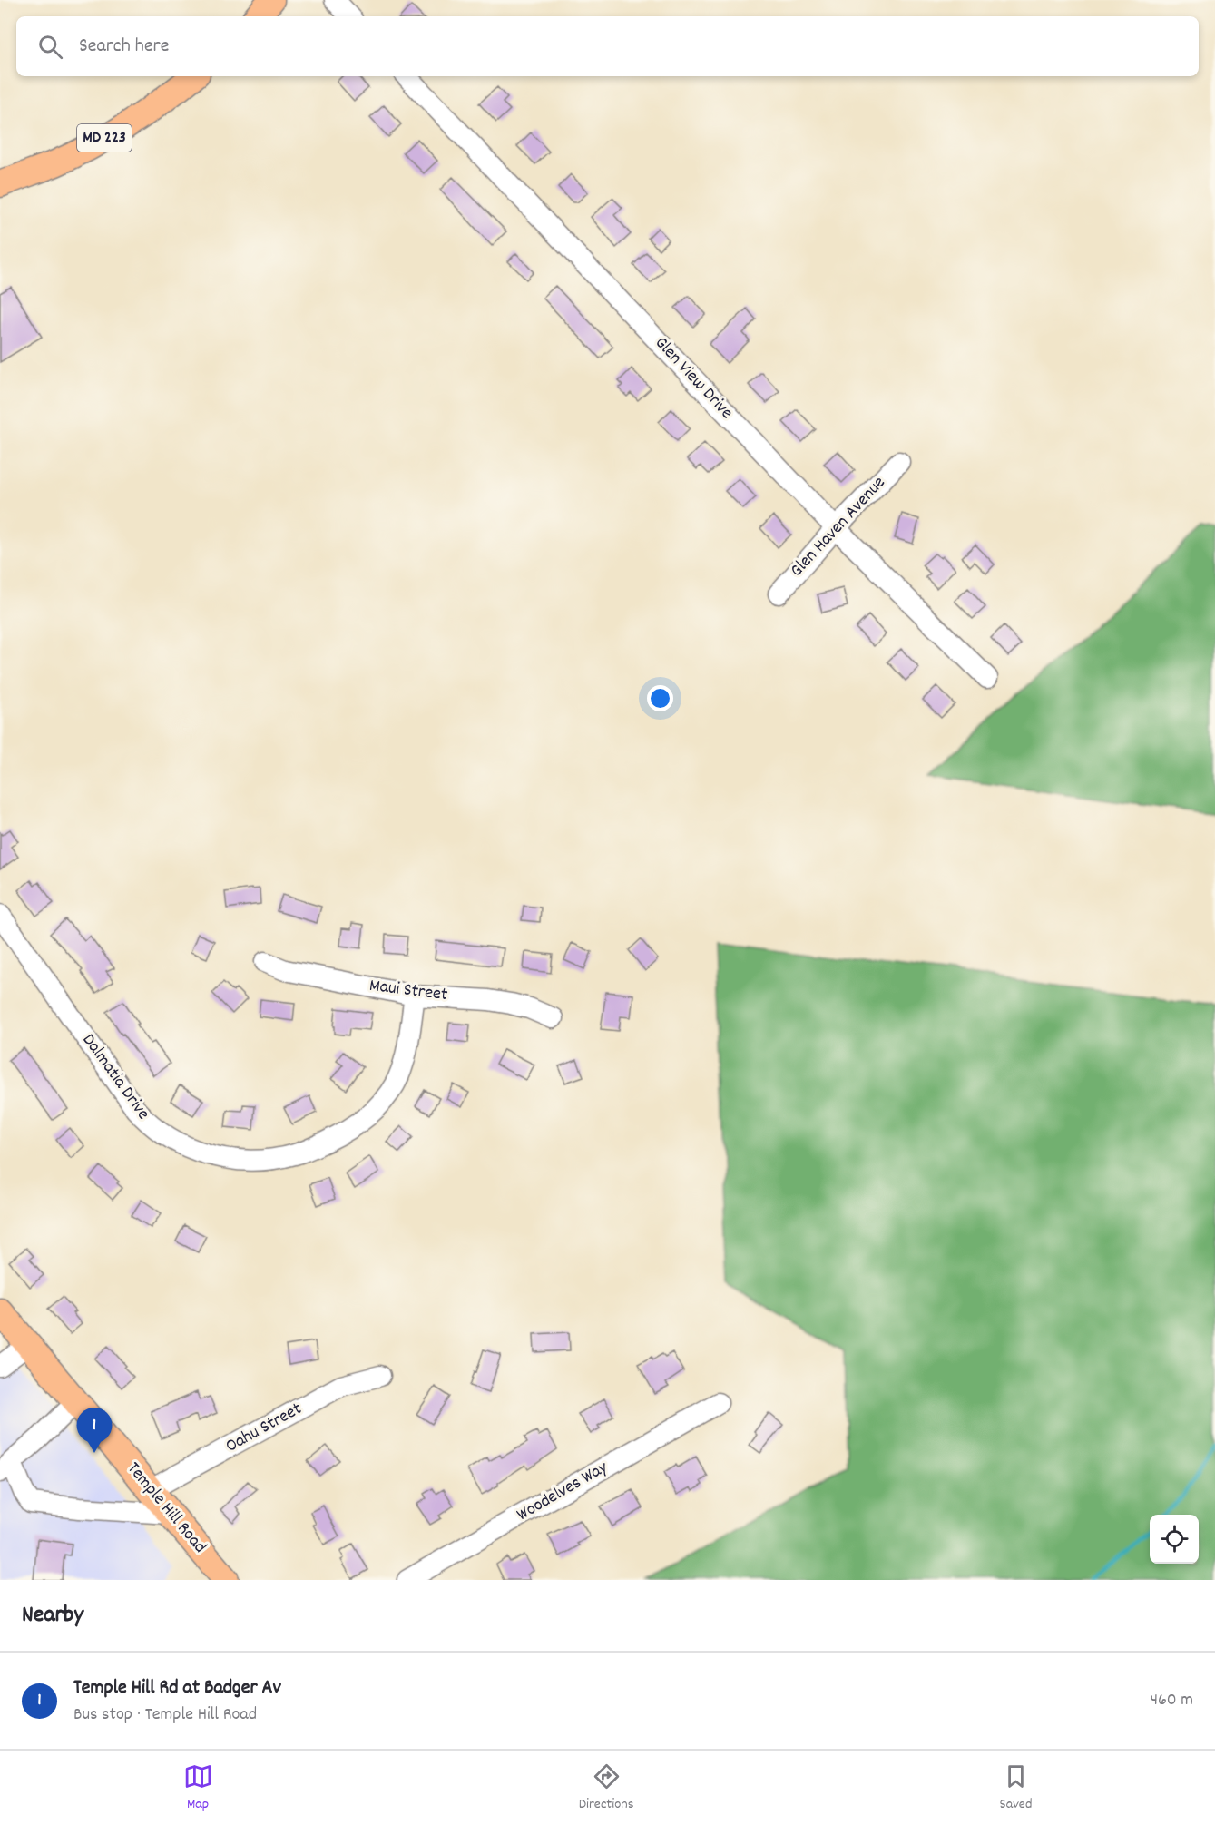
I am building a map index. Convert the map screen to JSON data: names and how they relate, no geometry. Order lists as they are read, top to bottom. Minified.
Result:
{"streets":{"main road":["MD 223","Temple Hill Road"],"street":["Glen View Drive","Glen Haven Avenue","Maui Street","Dalmatia Drive","Oahu Street","Woodelves Way"]},"crossings":[["Glen View Drive","Glen Haven Avenue"],["Maui Street","Dalmatia Drive"],["Oahu Street","Temple Hill Road"]],"page":{"search":"Search here","pins":"1","heading":"Nearby","list":[{"mark":"1","name":"Temple Hill Rd at Badger Av","note":"Bus stop · Temple Hill Road","value":"460 m"}],"nav":["Map","Directions","Saved"]}}
